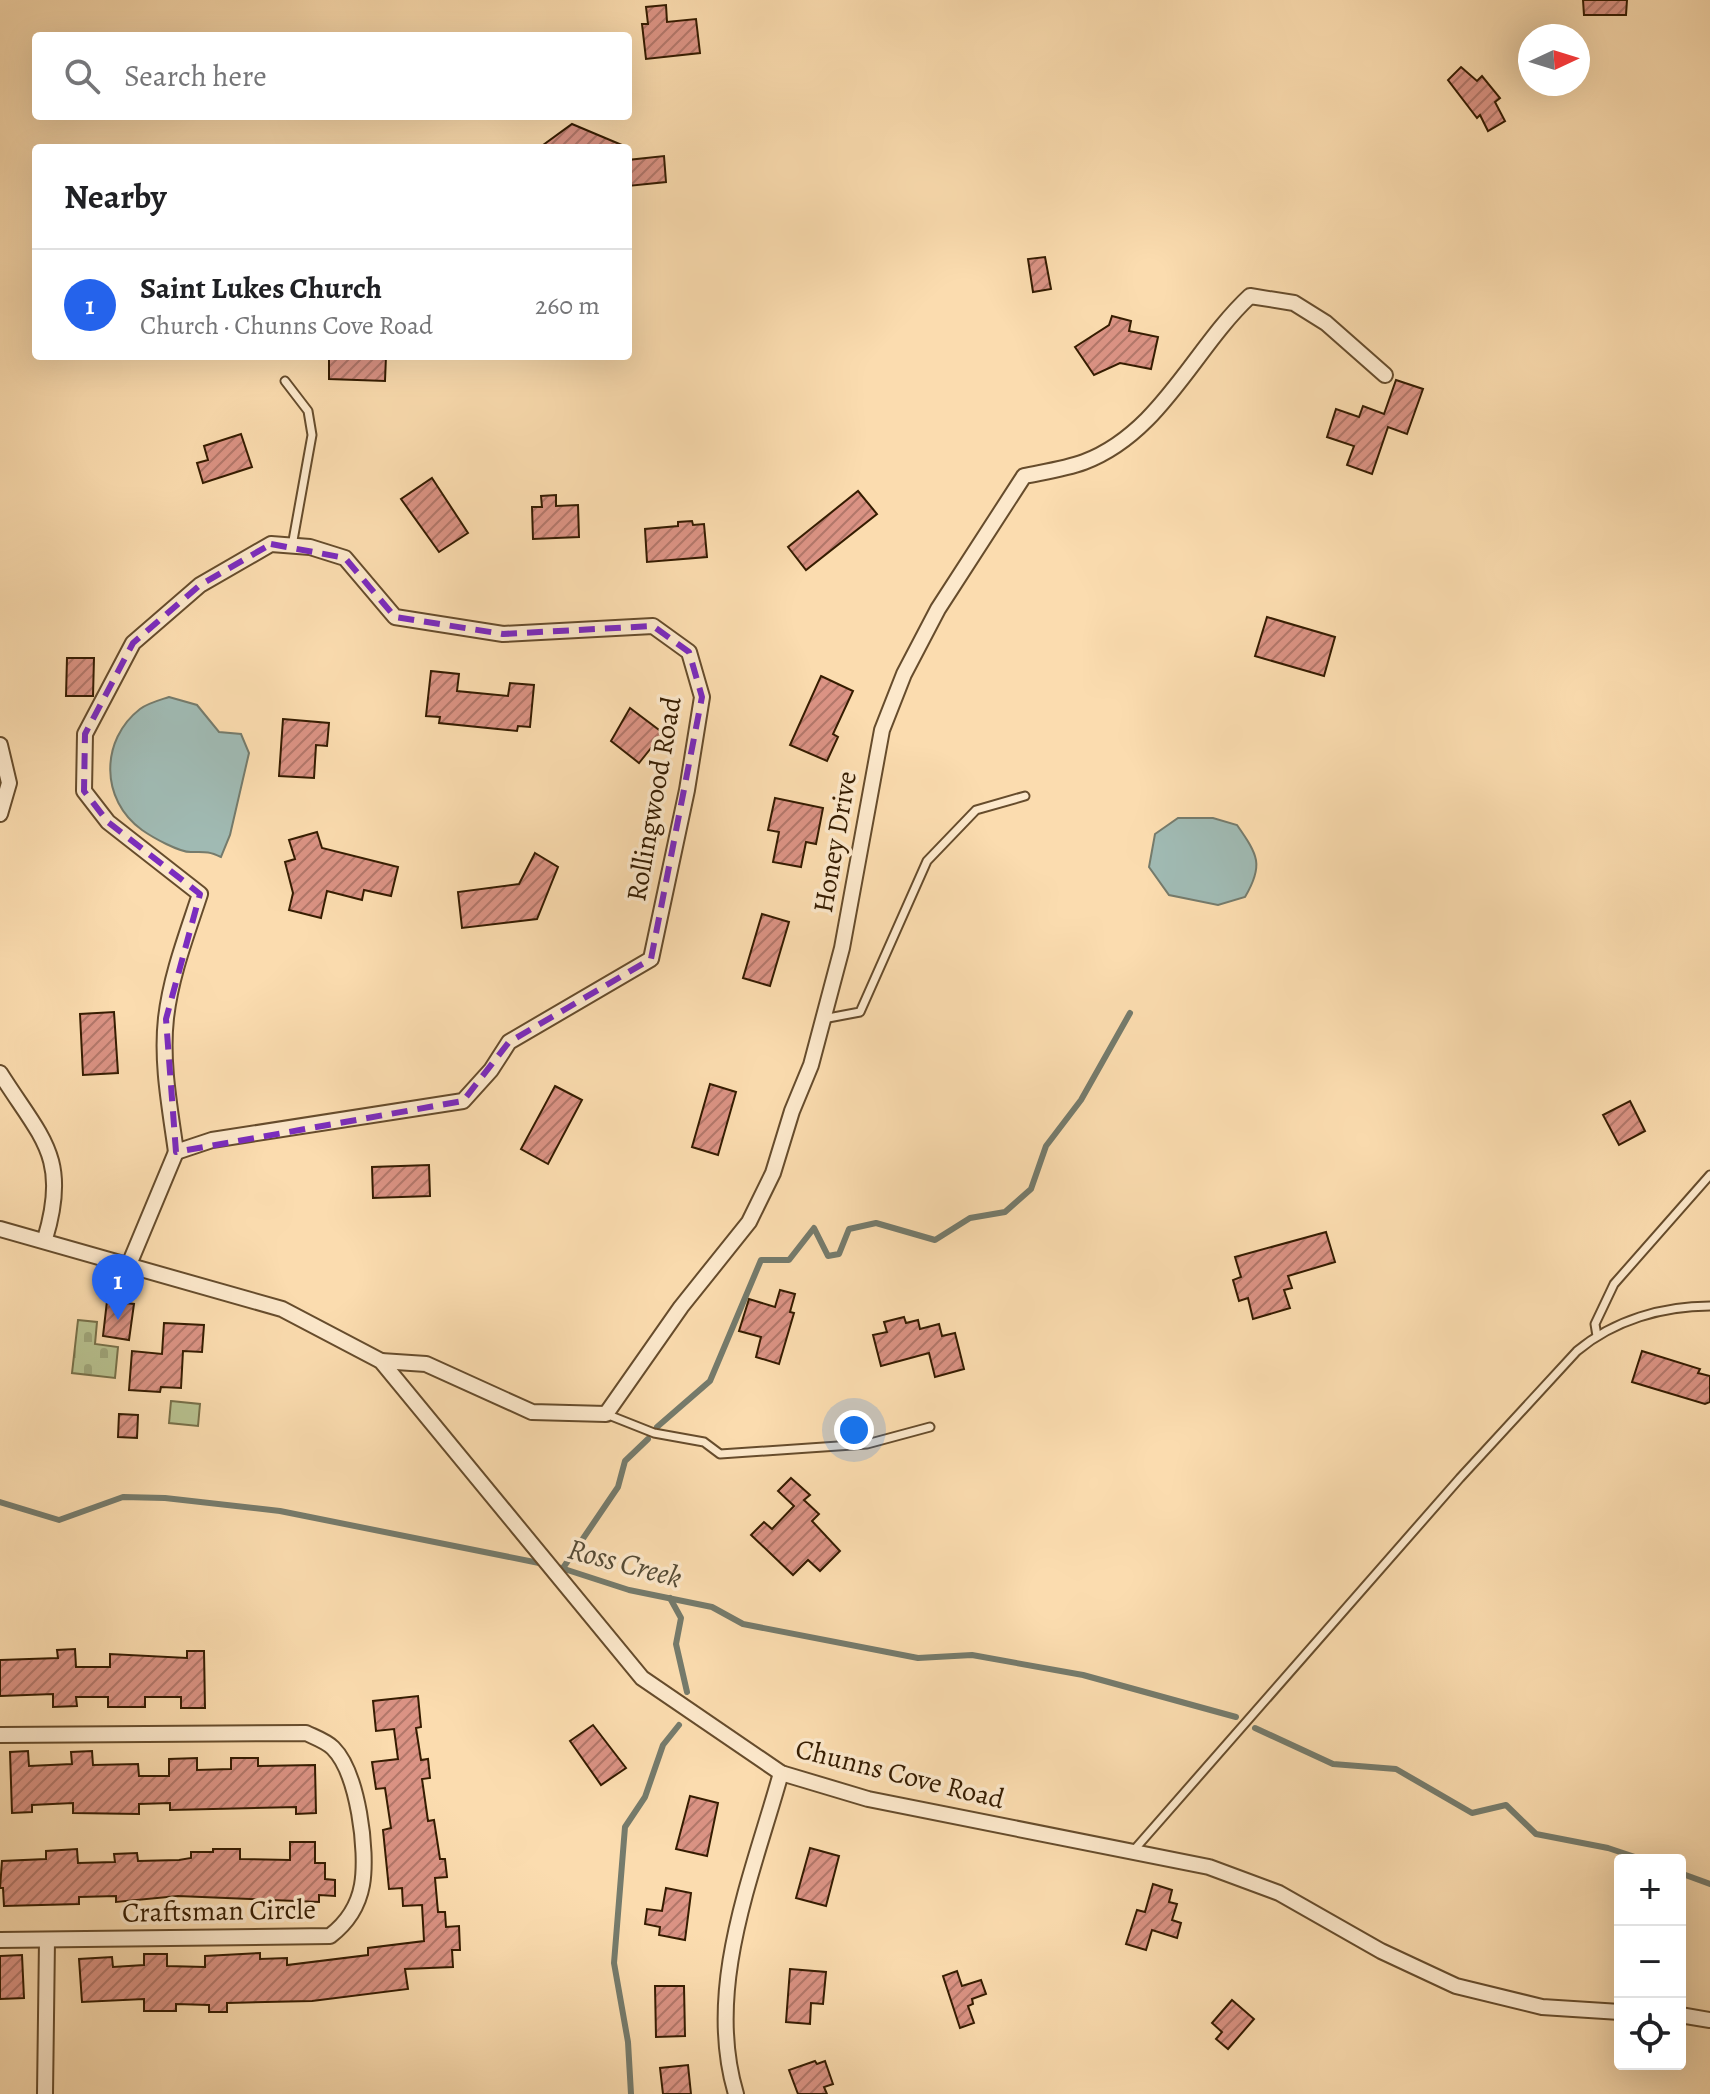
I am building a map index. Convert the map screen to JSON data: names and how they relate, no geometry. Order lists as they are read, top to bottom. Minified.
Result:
{"streets":{"street":["Rollingwood Road","Honey Drive","Chunns Cove Road","Craftsman Circle"]},"water":["Ross Creek"],"north":"right","page":{"search":"Search here","heading":"Nearby","list":[{"mark":"1","name":"Saint Lukes Church","note":"Church · Chunns Cove Road","value":"260 m"}],"pins":"1","map_buttons":["+","−"]}}
